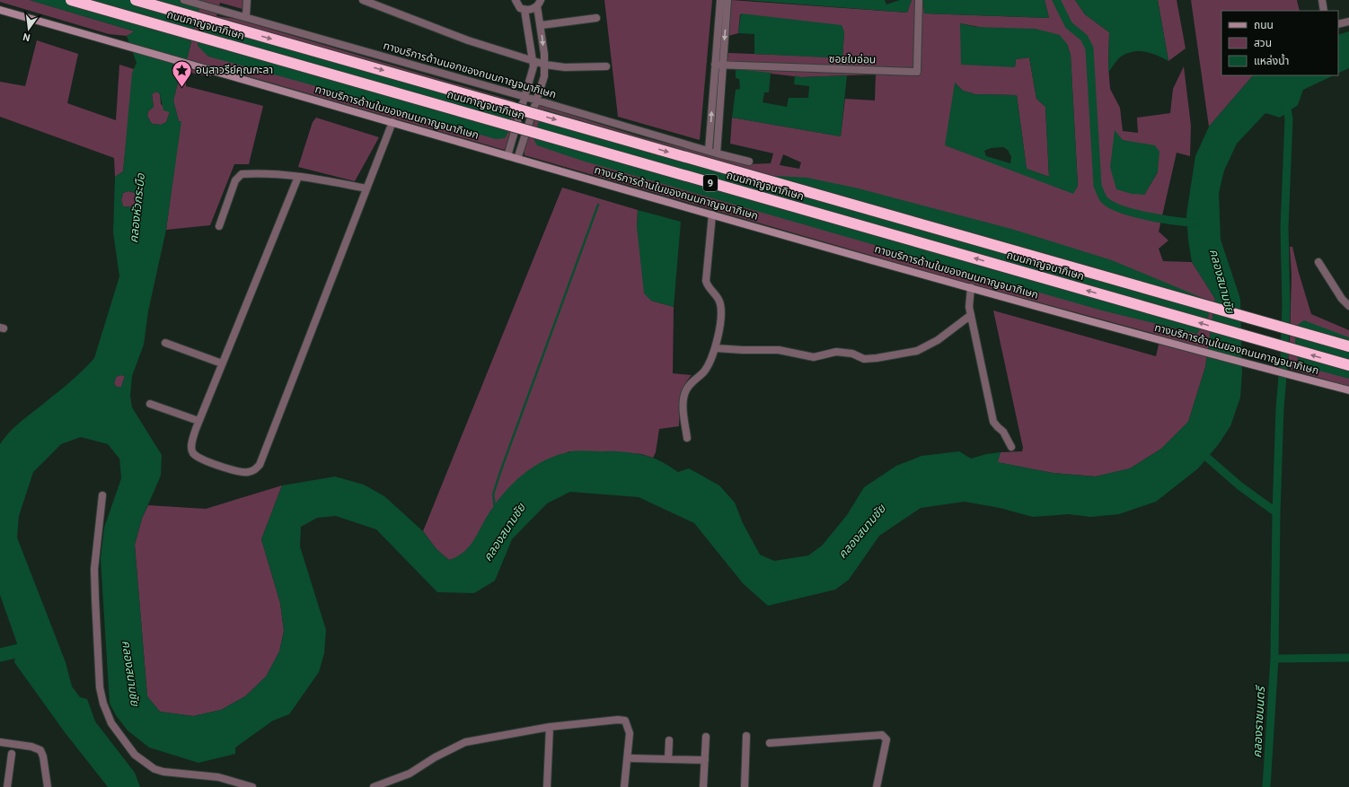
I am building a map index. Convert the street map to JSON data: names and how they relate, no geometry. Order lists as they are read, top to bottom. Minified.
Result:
{"streets":{"highway":["ถนนกาญจนาภิเษก","9"],"main road":["ทางบริการด้านในของถนนกาญจนาภิเษก"],"street":["ซอยใบอ่อน","ทางบริการด้านนอกของถนนกาญจนาภิเษก"]},"water":["คลองหัวกระบือ","คลองสนามชัย","คลองราชมนตรี"],"places":{"place":["อนุสาวรีย์คุณกะลา"]},"legend":["ถนน","สวน","แหล่งน้ำ"],"north":"bottom"}
